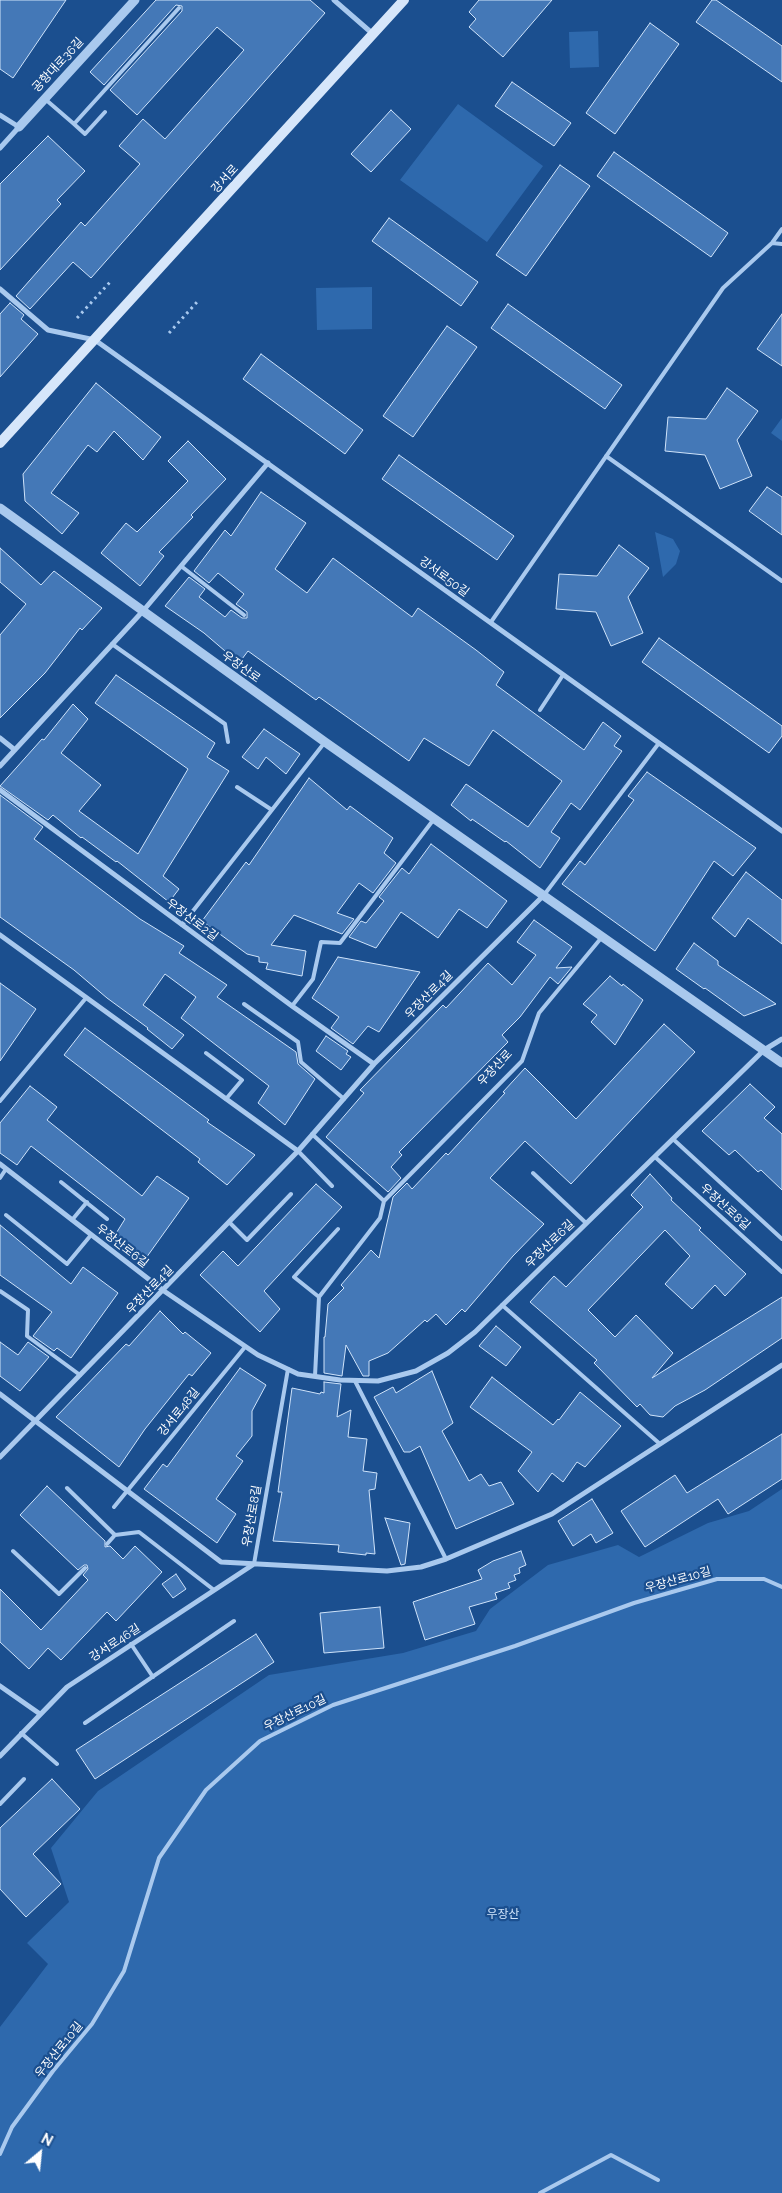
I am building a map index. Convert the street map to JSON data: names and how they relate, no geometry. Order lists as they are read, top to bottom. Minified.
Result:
{"streets":{"main road":["강서로"],"street":["공항대로36길","강서로50길","우장산로","우장산로2길","우장산로4길","우장산로8길","우장산로6길","강서로46길"],"lane":["강서로48길","우장산로10길"]},"crossings":[["강서로","강서로50길"],["우장산로","우장산로4길"],["우장산로","우장산로6길"],["우장산로2길","우장산로4길"],["우장산로4길","우장산로6길"],["우장산로8길","우장산로6길"],["우장산로8길","강서로46길"],["우장산로6길","강서로48길"]],"parks":["우장산"],"north":"top right"}
